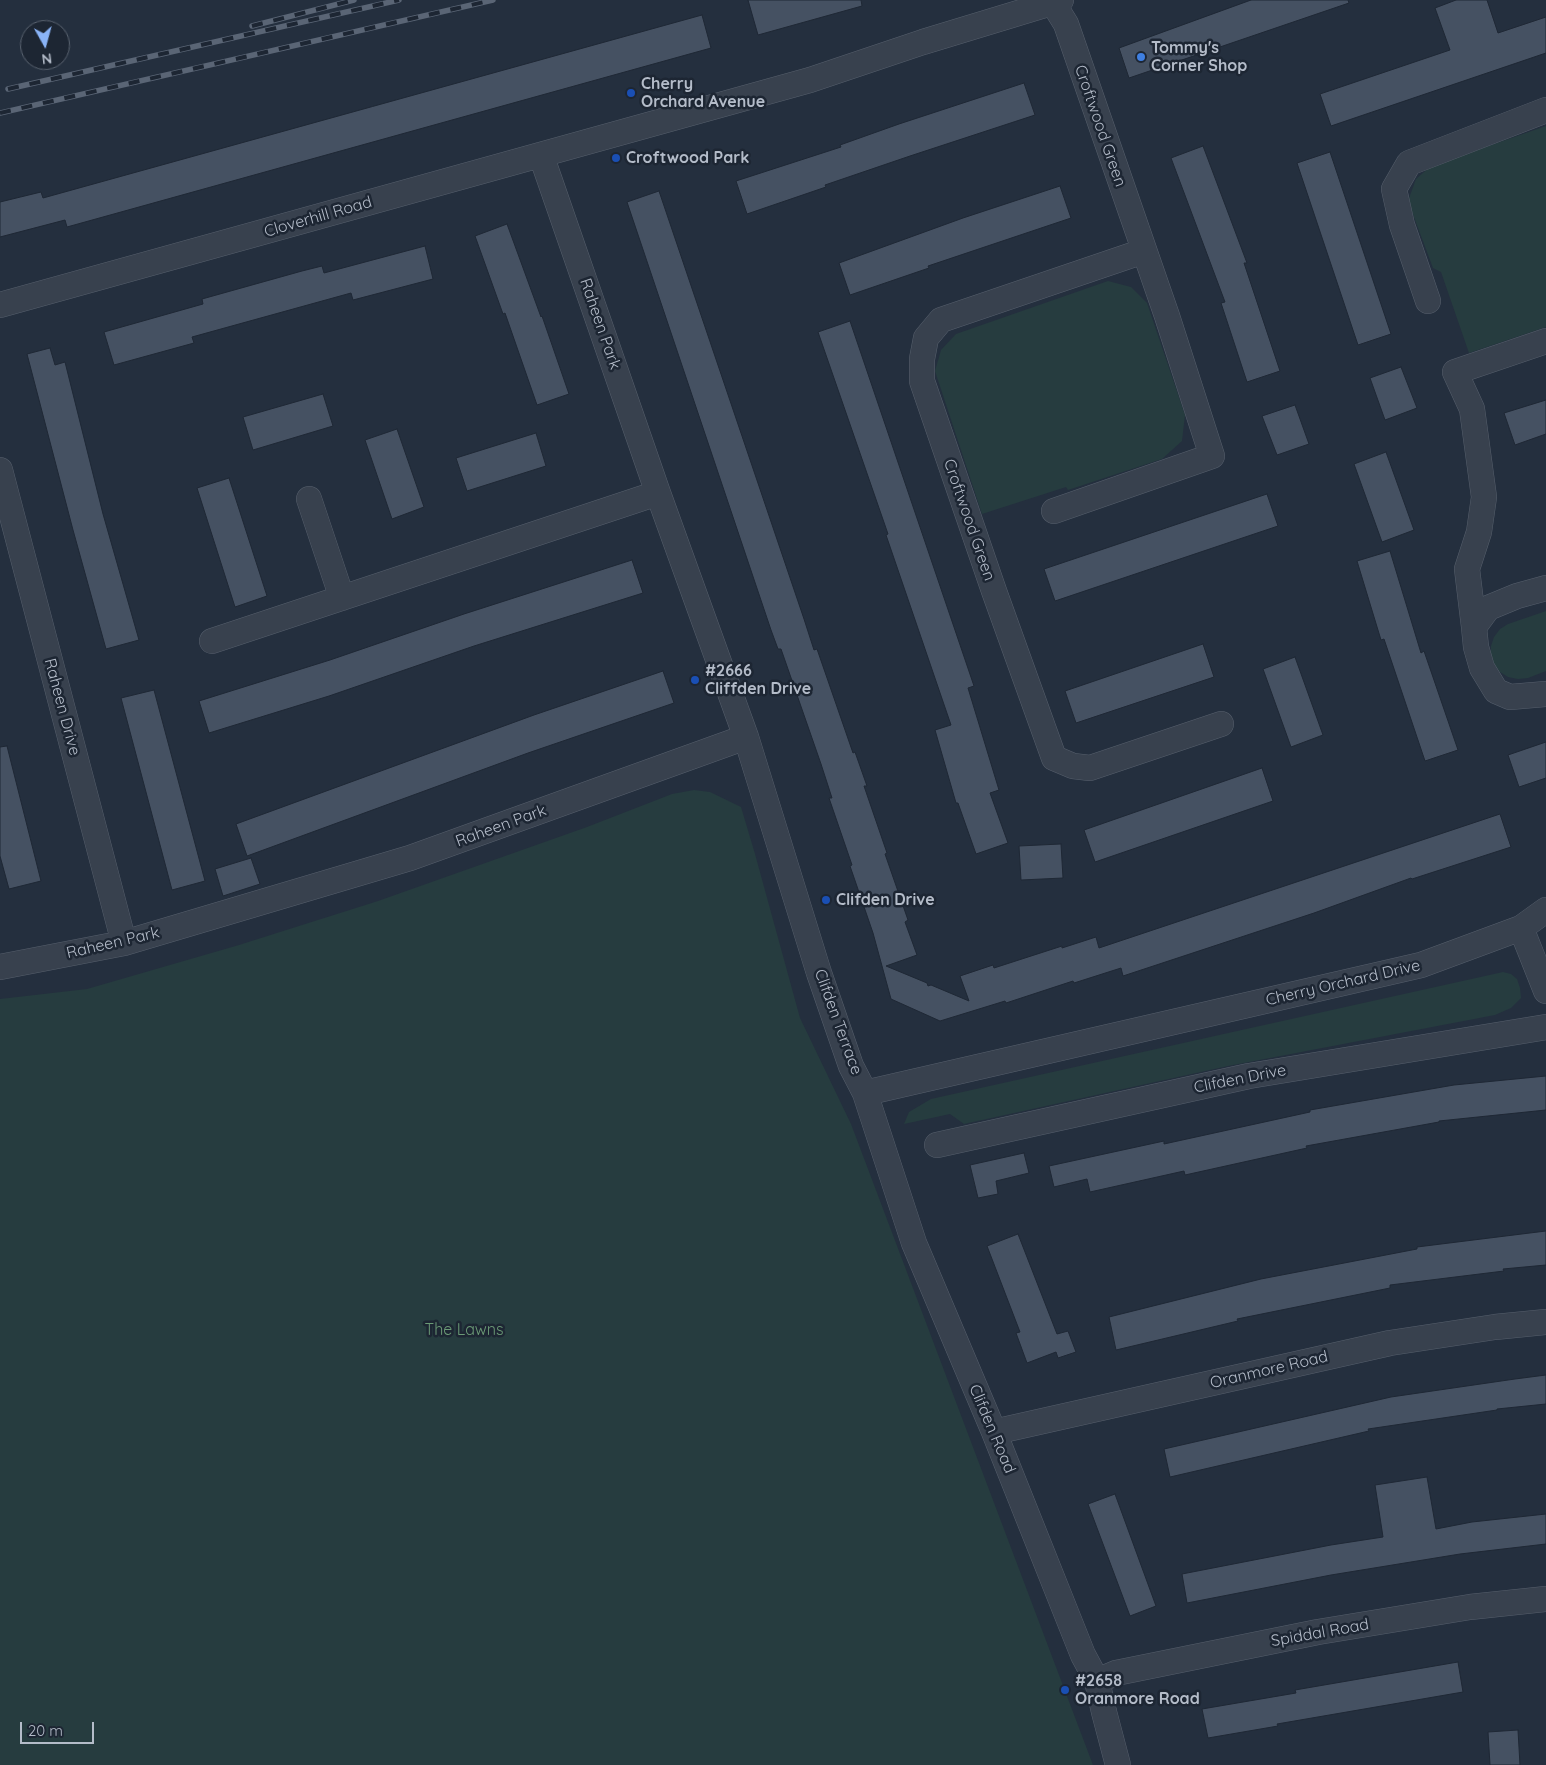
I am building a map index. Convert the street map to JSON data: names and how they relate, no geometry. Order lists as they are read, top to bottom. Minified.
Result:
{"streets":{"street":["Croftwood Green","Cloverhill Road","Raheen Park","Raheen Drive","Cherry Orchard Drive","Clifden Terrace","Clifden Drive","Oranmore Road","Clifden Road","Spiddal Road"]},"crossings":[["Croftwood Green","Cloverhill Road"],["Cloverhill Road","Raheen Park"],["Raheen Park","Raheen Drive"],["Raheen Park","Clifden Terrace"],["Cherry Orchard Drive","Clifden Terrace"],["Clifden Terrace","Clifden Road"],["Oranmore Road","Clifden Road"],["Clifden Road","Spiddal Road"]],"parks":["The Lawns"],"places":["Tommy's Corner Shop","Cherry Orchard Avenue","Croftwood Park","#2666 Cliffden Drive","Clifden Drive","#2658 Oranmore Road"],"scale_bar":"20 m","north":"bottom"}
